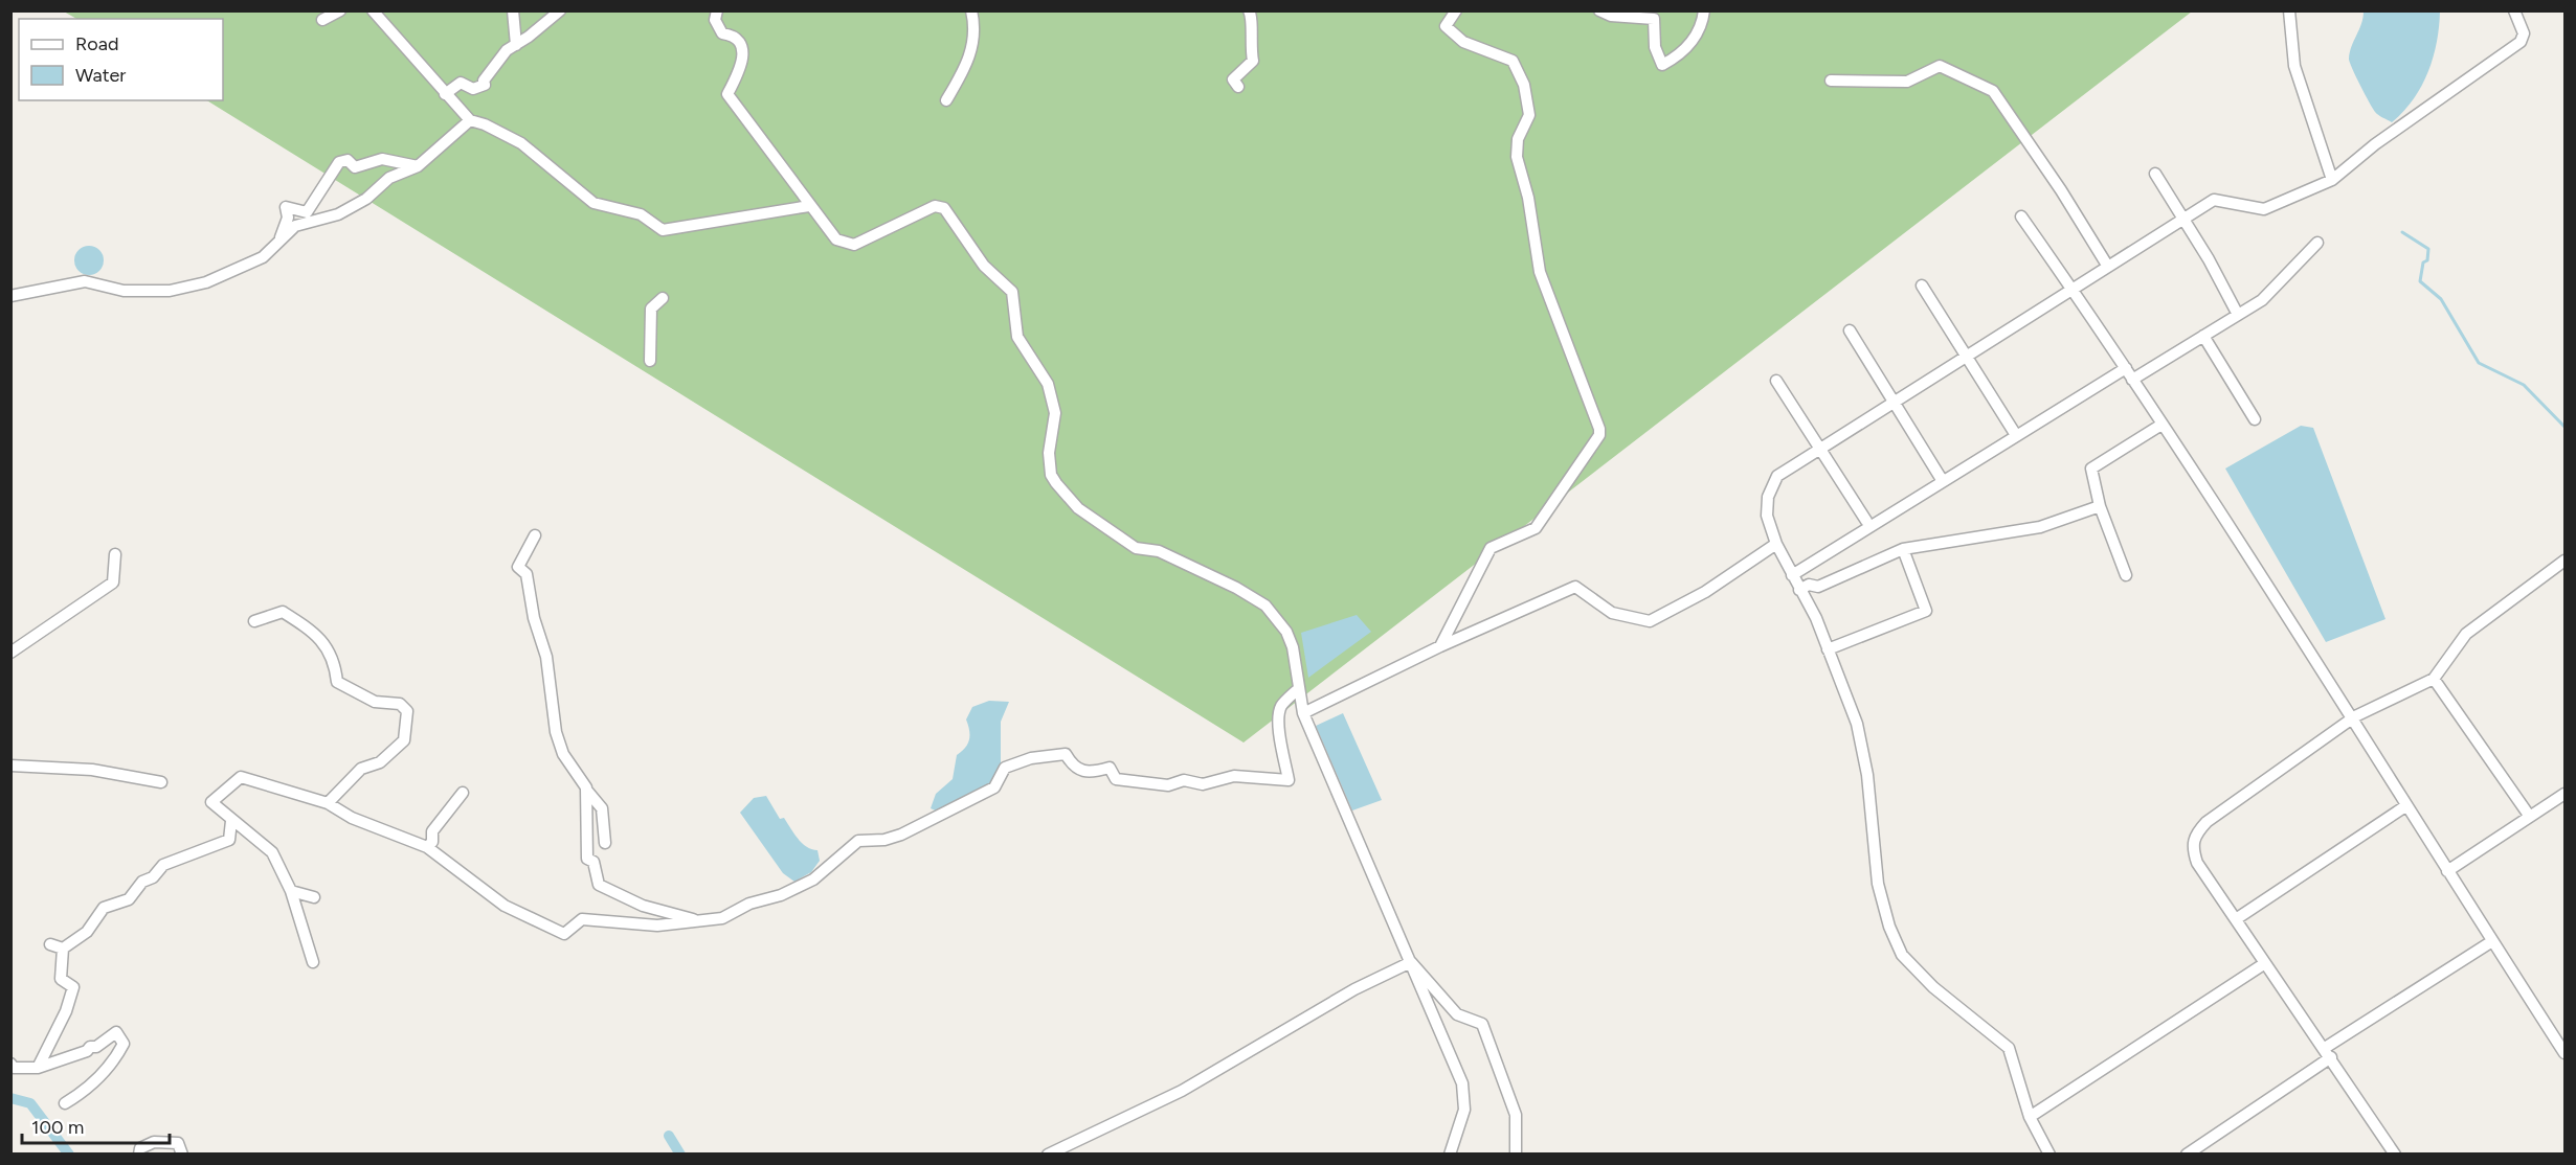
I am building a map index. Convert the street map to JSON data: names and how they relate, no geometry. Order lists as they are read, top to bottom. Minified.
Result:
{"legend":["Road","Water"],"scale_bar":"100 m"}
